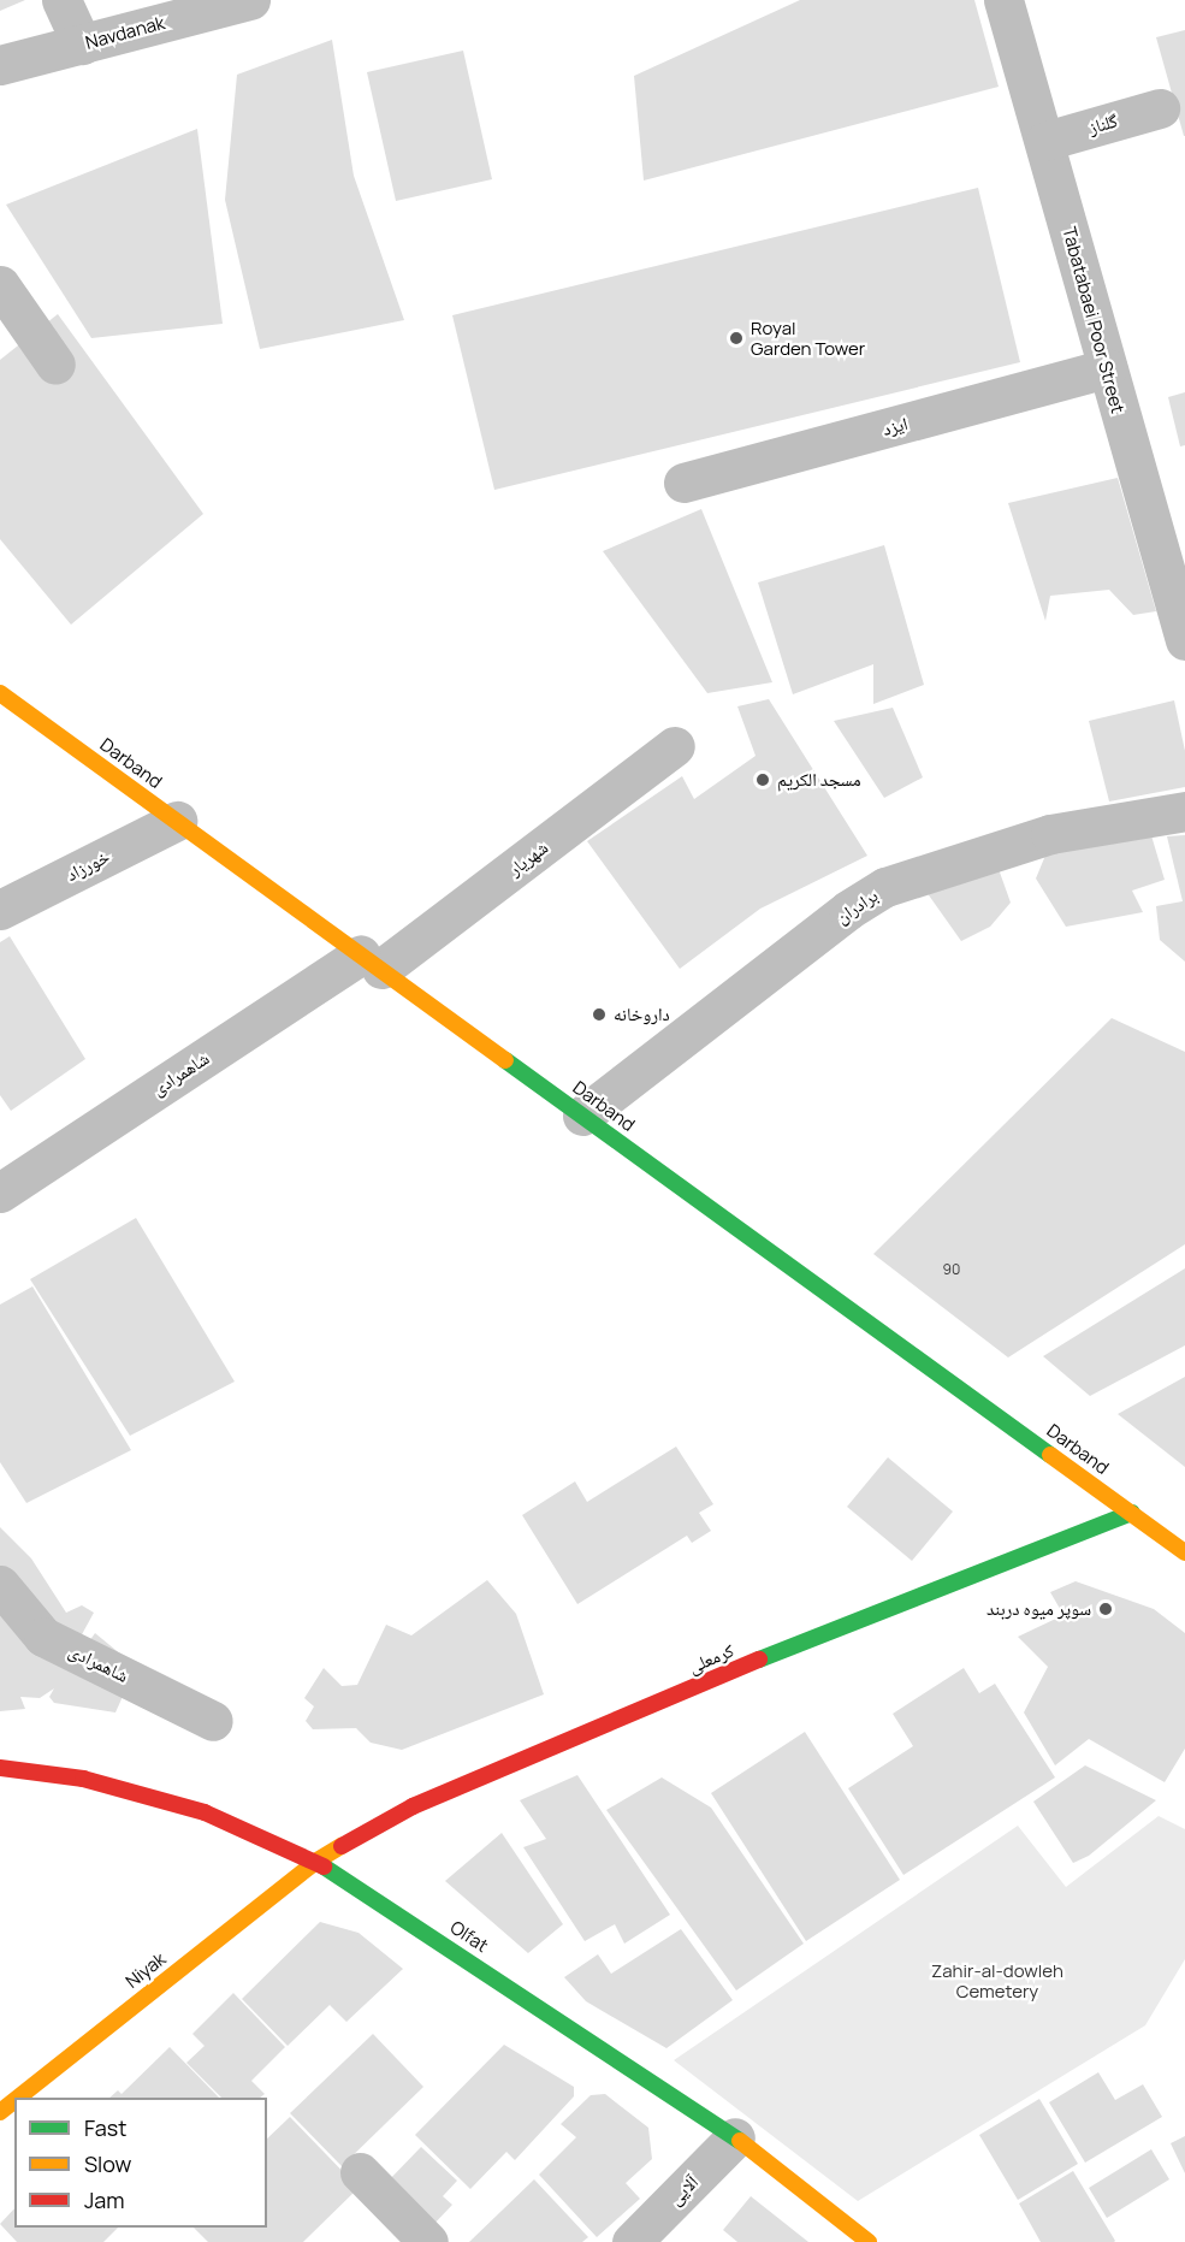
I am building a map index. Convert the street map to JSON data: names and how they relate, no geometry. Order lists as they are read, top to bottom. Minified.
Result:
{"streets":{"street":["Navdanak","گلناز","Tabatabaei Poor Street","ایزد","Darband","شهریار","خورزاد","برادران","شاهمرادی","کرمعلی","Olfat","Niyak","آلایی"]},"crossings":[["گلناز","Tabatabaei Poor Street"],["Tabatabaei Poor Street","ایزد"],["Darband","شهریار"],["Darband","خورزاد"],["Darband","برادران"],["Darband","شاهمرادی"],["Darband","کرمعلی"],["شهریار","شاهمرادی"],["کرمعلی","Olfat"],["کرمعلی","Niyak"],["Olfat","Niyak"],["Olfat","آلایی"]],"parks":["Zahir-al-dowleh Cemetery"],"places":["Royal Garden Tower","مسجد الکریم","داروخانه","سوپر میوه دربند"],"house_numbers":["90"],"legend":["Fast","Slow","Jam"]}
